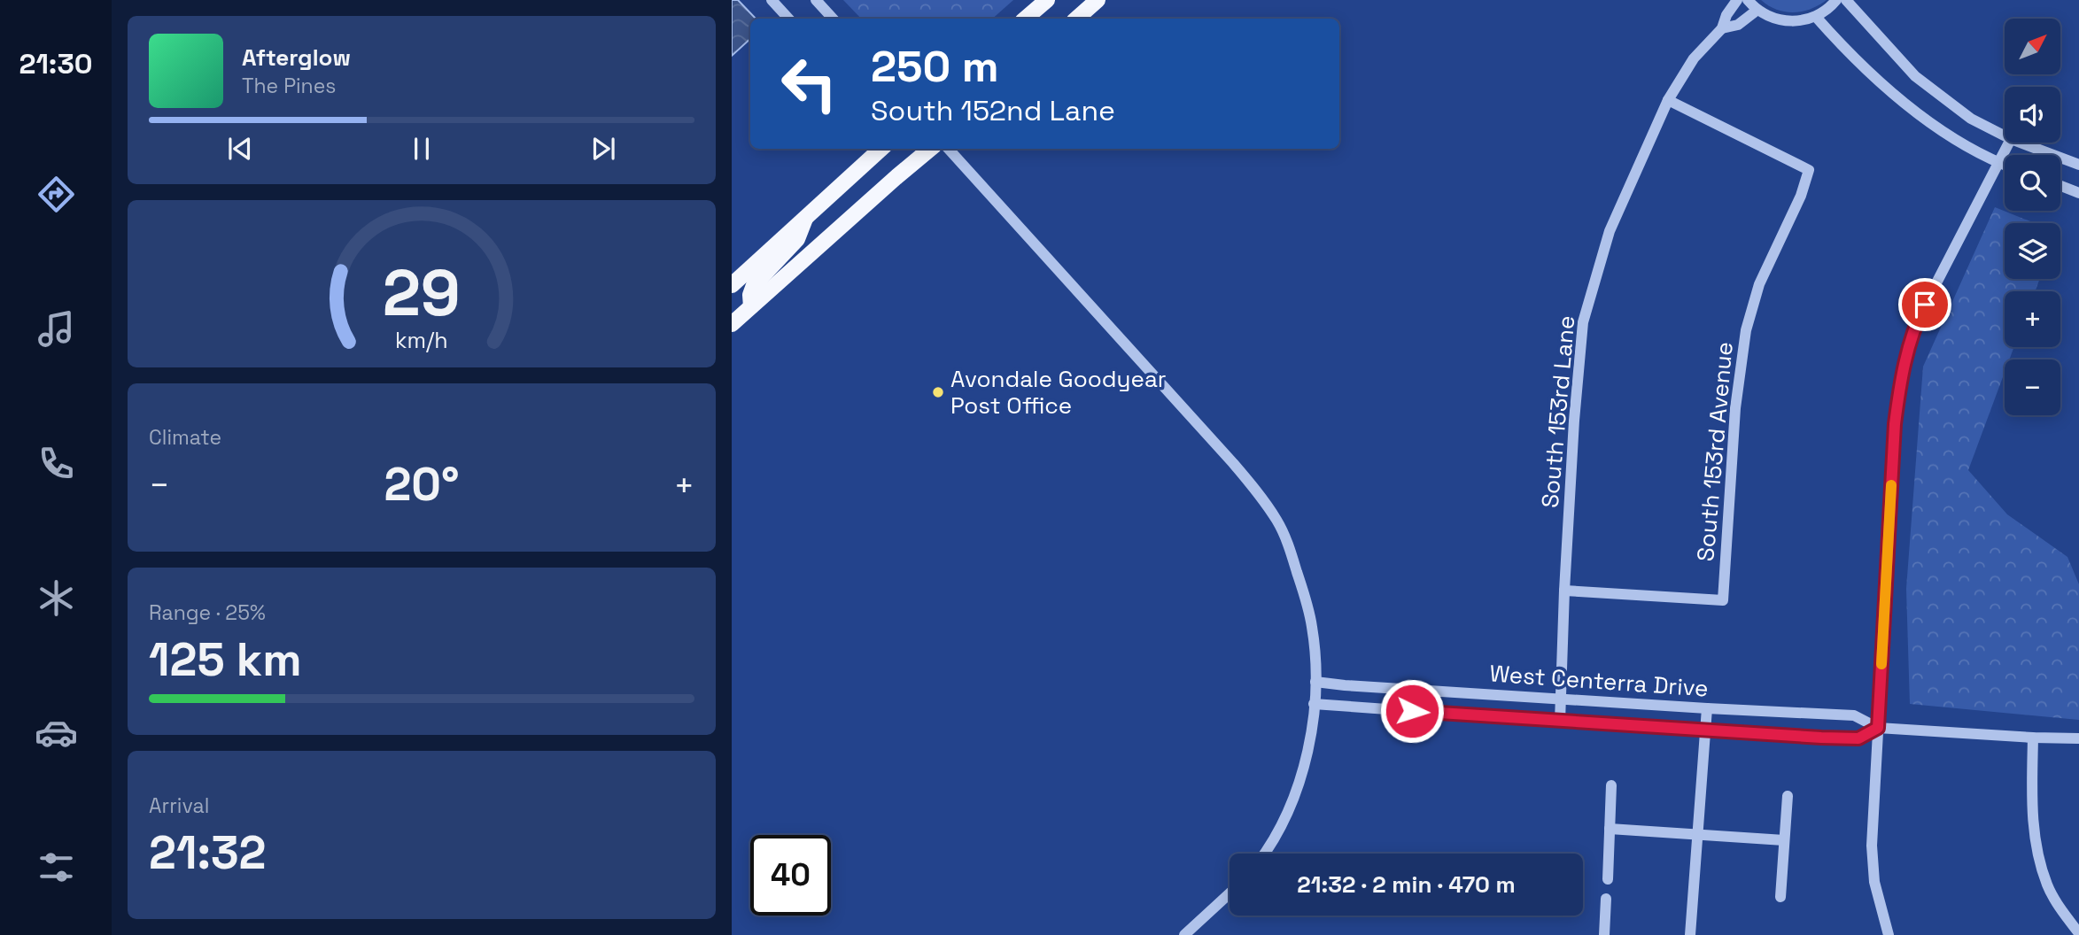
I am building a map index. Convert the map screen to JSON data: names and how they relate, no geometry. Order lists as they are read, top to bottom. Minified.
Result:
{"streets":{"street":["South 153rd Lane","South 153rd Avenue","West Centerra Drive"]},"crossings":[["South 153rd Lane","South 153rd Avenue"],["South 153rd Lane","West Centerra Drive"]],"places":["Avondale Goodyear Post Office"],"north":"top right","page":{"tabs":"21:30","map_buttons":["+","−"],"turn":["250 m","South 152nd Lane"],"song":["Afterglow","The Pines"],"tile":["Climate",["Range · 25%","125 km"],["Arrival","21:32"]],"heat":["−","20°","+"],"limit":"40","trip":"21:32 · 2 min · 470 m","gauge":["29","km/h"]}}
